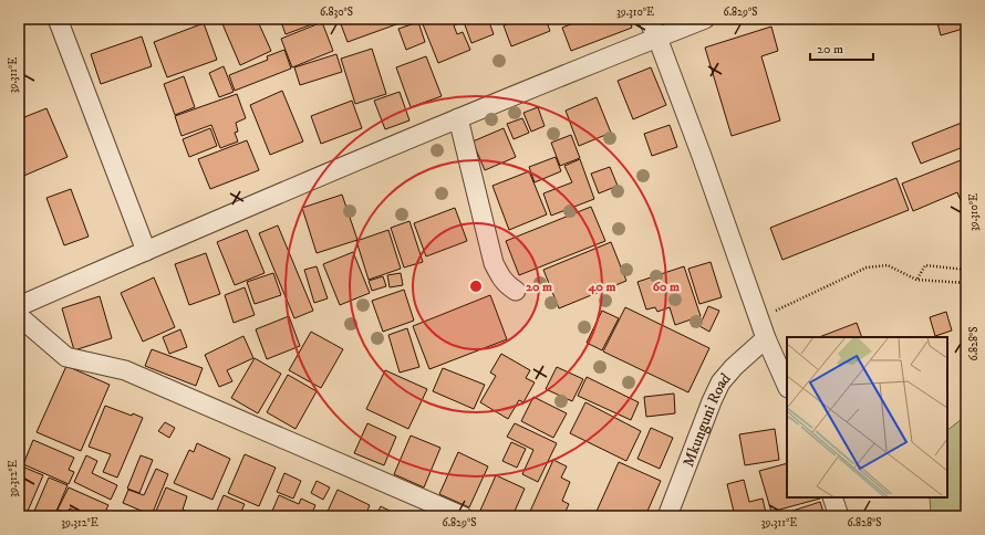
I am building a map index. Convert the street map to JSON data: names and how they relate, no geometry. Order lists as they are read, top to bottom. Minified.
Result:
{"streets":{"street":["Mkunguni Road"]},"scale_bar":"20 m","coordinates":["6.830°S","39.310°E","6.829°S","39.311°E","6.828°S","39.312°E"],"rings":["20 m","40 m","60 m"]}
